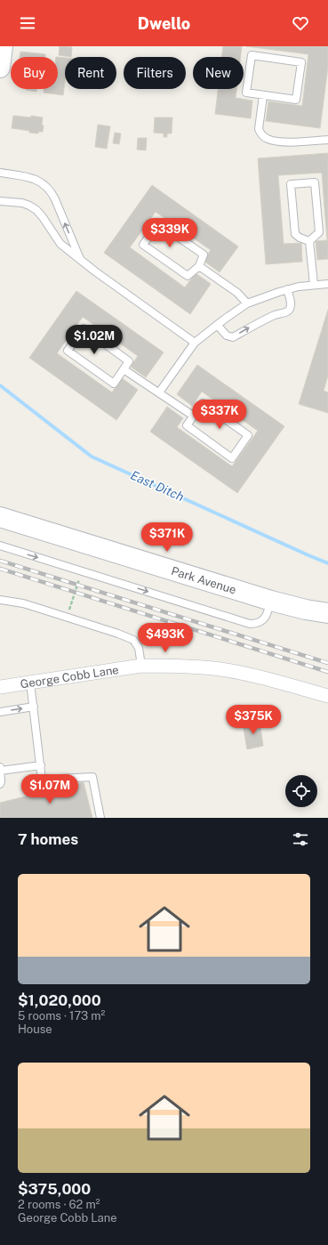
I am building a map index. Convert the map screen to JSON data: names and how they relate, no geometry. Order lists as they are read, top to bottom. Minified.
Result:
{"streets":{"street":["Park Avenue","George Cobb Lane"]},"water":["East Ditch"],"page":{"header":"Dwello","chip":["Buy","Rent","Filters","New"],"price":["$339K","$1.02M","$337K","$371K","$493K","$375K","$1.07M"],"heading":"7 homes","list":[{"name":"$1,020,000","note":"5 rooms · 173 m² · House"},{"name":"$375,000","note":"2 rooms · 62 m² · George Cobb Lane"}]}}
